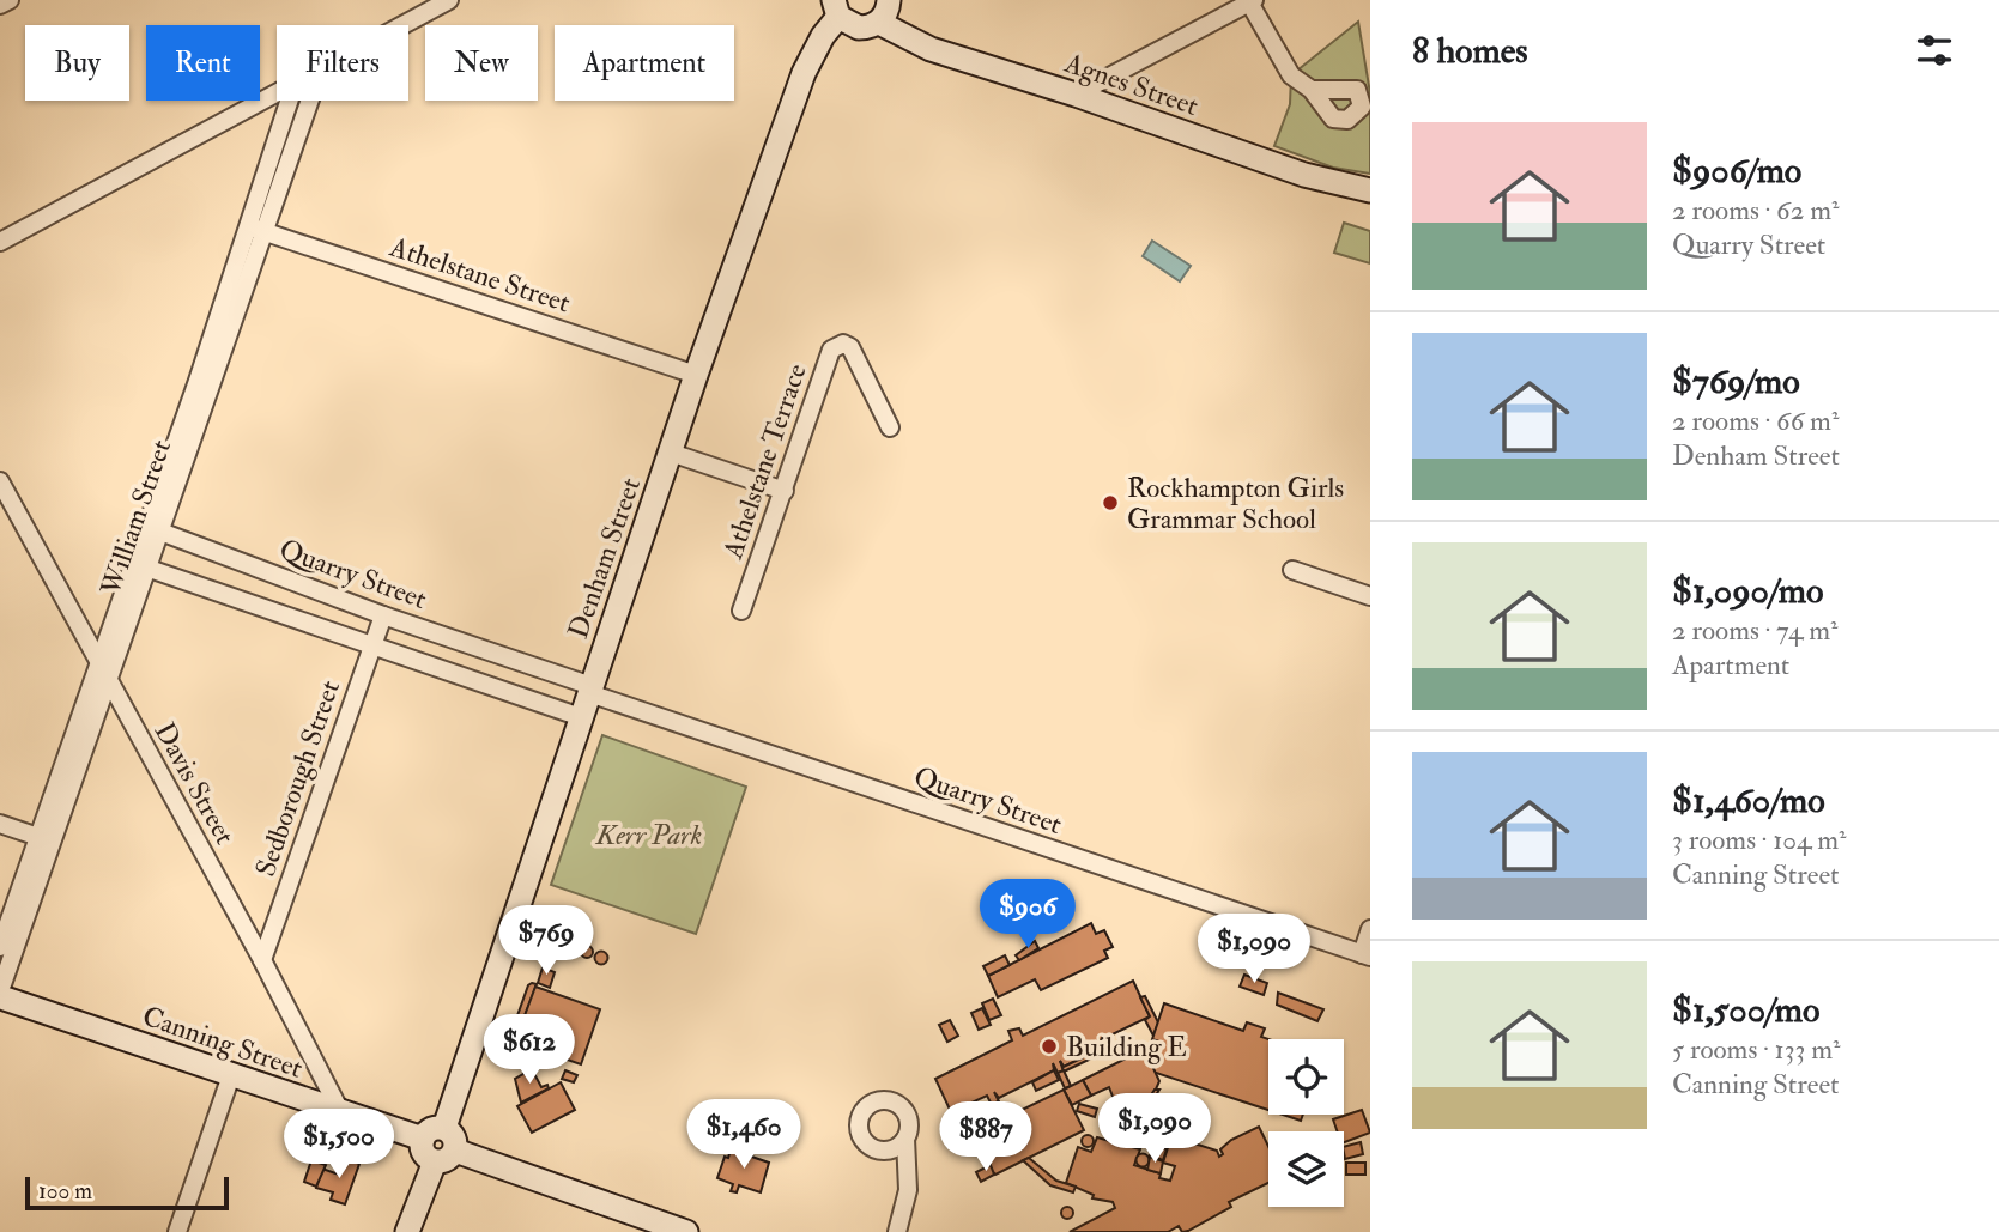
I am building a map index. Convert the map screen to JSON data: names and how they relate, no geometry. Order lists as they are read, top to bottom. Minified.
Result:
{"streets":{"street":["Agnes Street","Athelstane Street","Athelstane Terrace","William Street","Denham Street","Quarry Street","Sedborough Street","Davis Street","Canning Street"]},"crossings":[["Agnes Street","Denham Street"],["Athelstane Street","William Street"],["Athelstane Street","Denham Street"],["William Street","Quarry Street"],["William Street","Davis Street"],["William Street","Canning Street"],["Denham Street","Quarry Street"],["Denham Street","Canning Street"],["Quarry Street","Sedborough Street"],["Sedborough Street","Davis Street"],["Davis Street","Canning Street"]],"parks":["Kerr Park"],"places":["Rockhampton Girls Grammar School","Building E"],"scale_bar":"100 m","page":{"heading":"8 homes","chip":["Buy","Rent","Filters","New","Apartment"],"list":[{"name":"$906/mo","note":"2 rooms · 62 m² · Quarry Street"},{"name":"$769/mo","note":"2 rooms · 66 m² · Denham Street"},{"name":"$1,090/mo","note":"2 rooms · 74 m² · Apartment"},{"name":"$1,460/mo","note":"3 rooms · 104 m² · Canning Street"},{"name":"$1,500/mo","note":"5 rooms · 133 m² · Canning Street"}],"price":["$906","$769","$1,090","$612","$1,090","$1,460","$887","$1,500"],"scale":"100 m"}}
